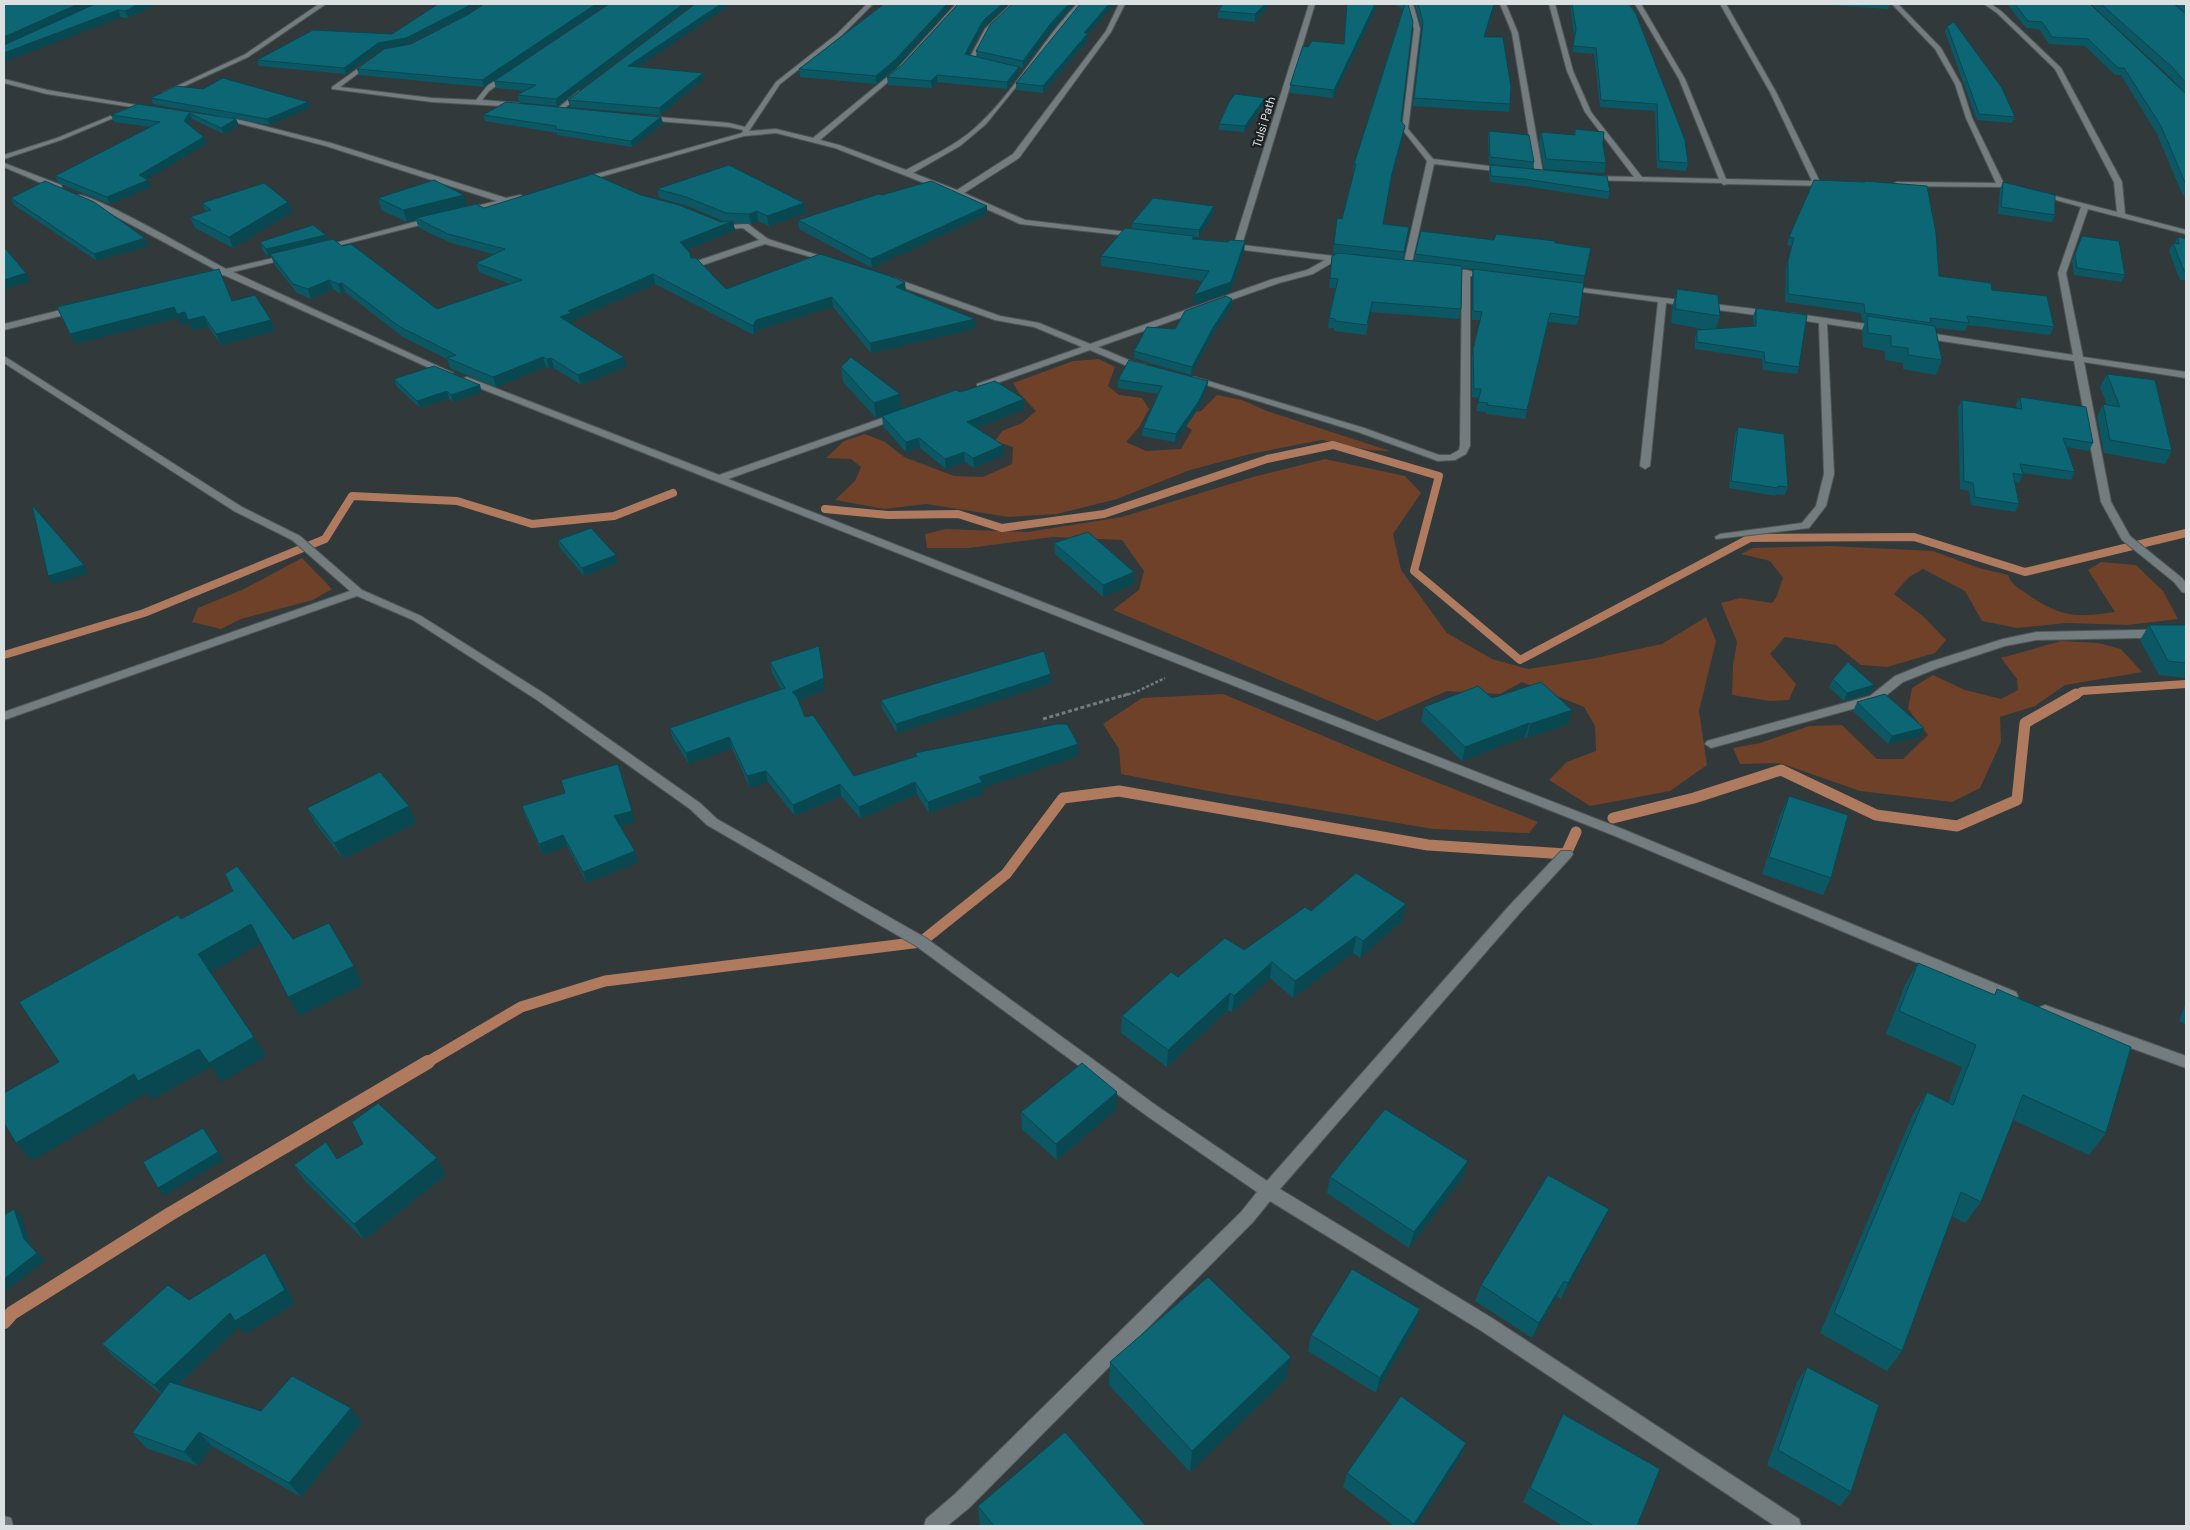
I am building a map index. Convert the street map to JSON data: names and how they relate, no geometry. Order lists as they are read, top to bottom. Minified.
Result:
{"streets":{"street":["Tulsi Path"]}}
